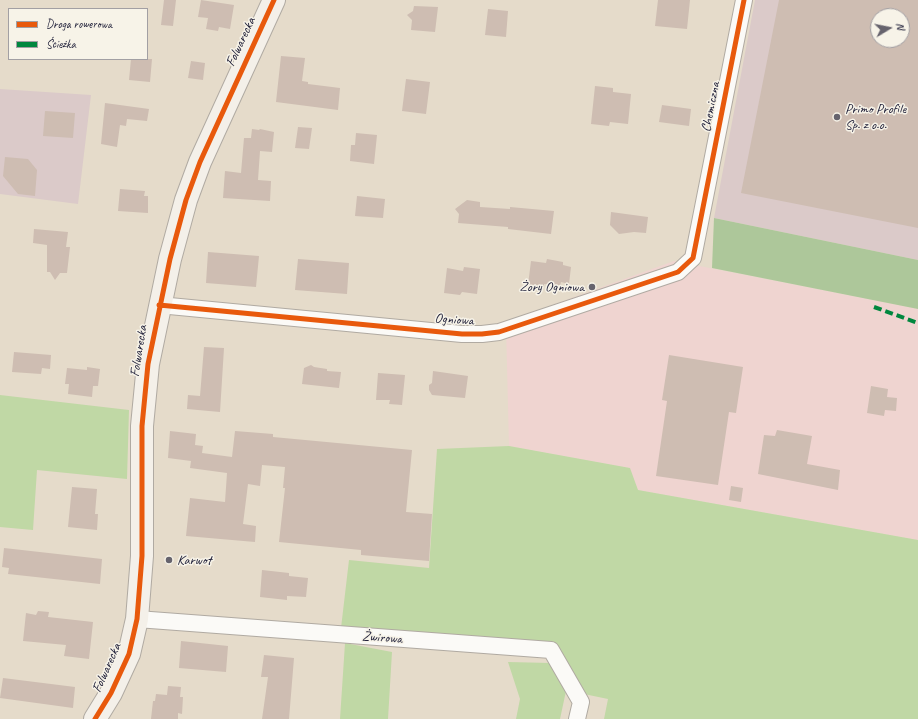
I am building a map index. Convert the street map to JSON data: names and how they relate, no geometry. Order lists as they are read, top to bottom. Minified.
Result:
{"streets":{"street":["Folwarecka","Chemiczna","Ogniowa","Żwirowa"]},"crossings":[["Folwarecka","Ogniowa"],["Folwarecka","Żwirowa"],["Chemiczna","Ogniowa"]],"places":["Primo Profile Sp. z o.o.","Żory Ogniowa","Karwot"],"legend":["Droga rowerowa","Ścieżka"],"north":"right"}
